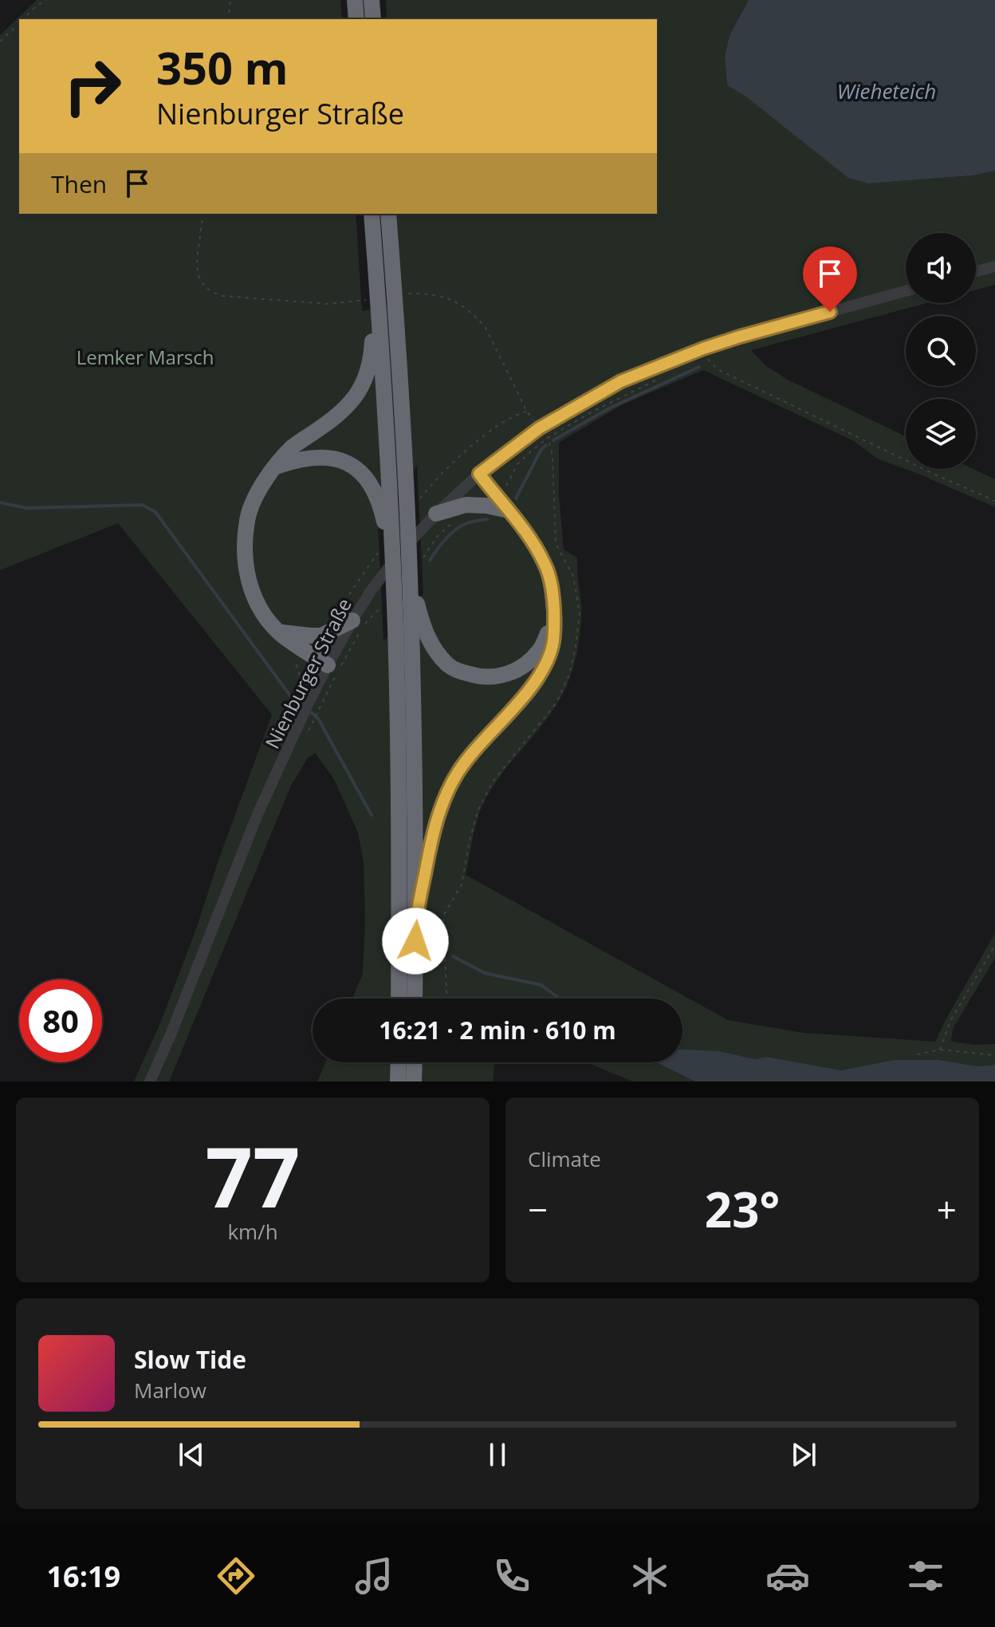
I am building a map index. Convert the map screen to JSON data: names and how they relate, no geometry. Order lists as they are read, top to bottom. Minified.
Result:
{"streets":{"street":["Nienburger Straße"]},"water":["Wieheteich"],"parks":["Lemker Marsch"],"page":{"turn":["350 m","Nienburger Straße"],"then":"Then","limit":"80","trip":"16:21 · 2 min · 610 m","tile":[["77","km/h"],"Climate"],"heat":["−","23°","+"],"song":["Slow Tide","Marlow"],"tabs":"16:19"}}
